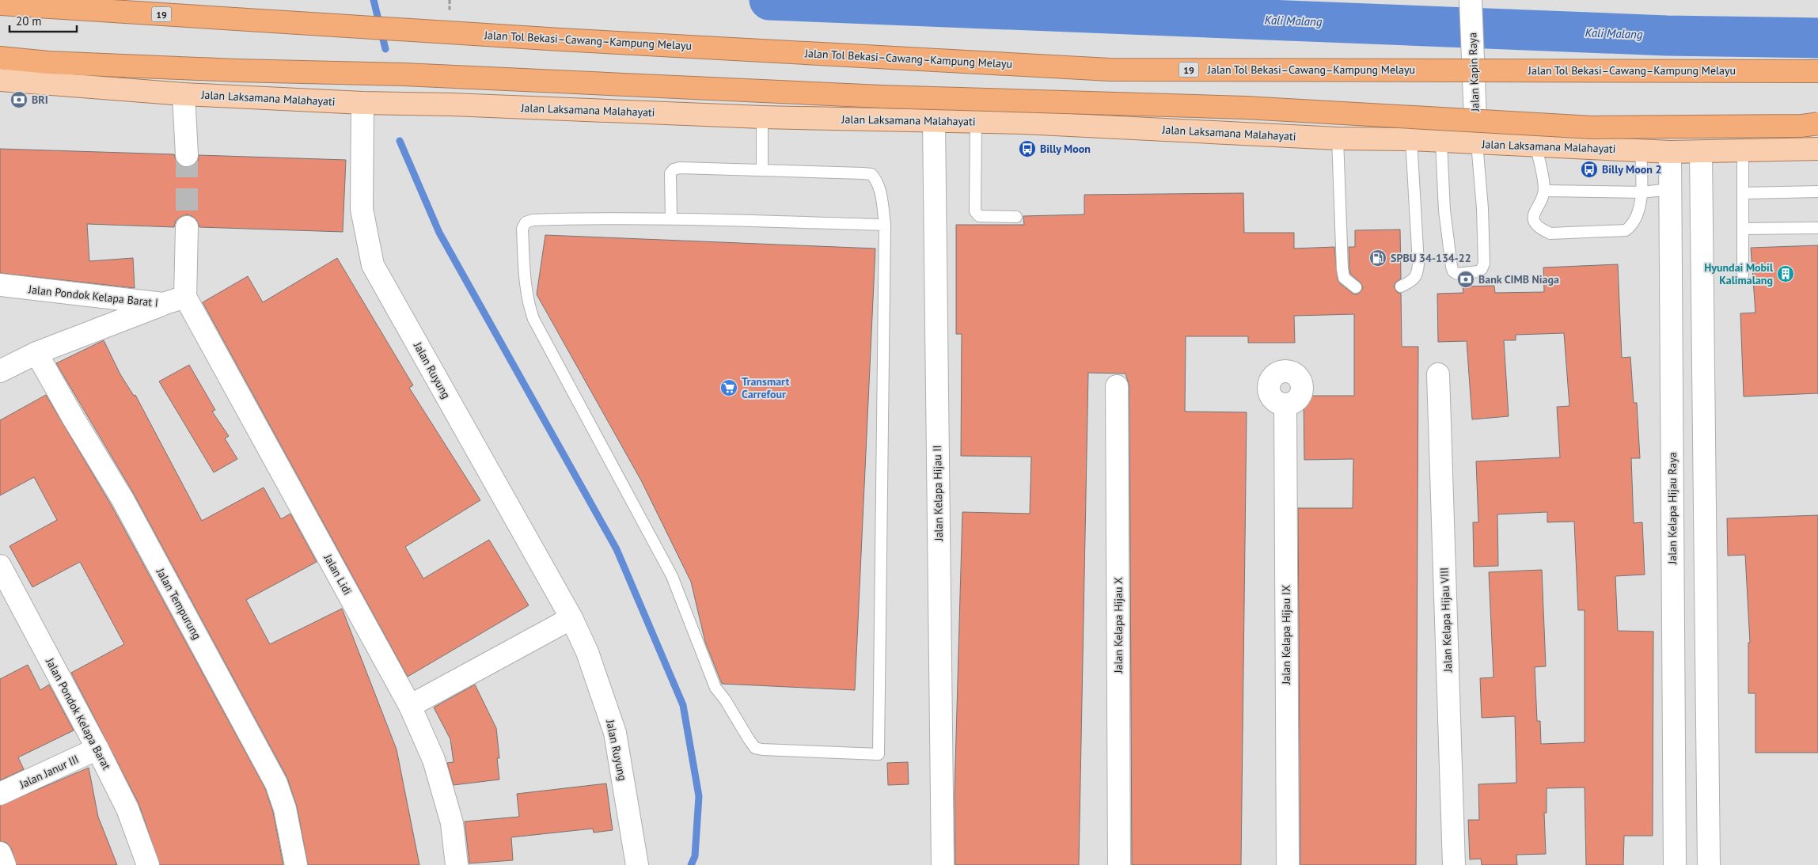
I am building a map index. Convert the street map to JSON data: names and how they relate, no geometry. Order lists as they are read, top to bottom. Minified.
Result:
{"streets":{"highway":["19","Jalan Tol Bekasi–Cawang–Kampung Melayu"],"main road":["Jalan Laksamana Malahayati"],"street":["Jalan Kapin Raya","Jalan Pondok Kelapa Barat I","Jalan Ruyung","Jalan Kelapa Hijau II","Jalan Kelapa Hijau Raya","Jalan Lidi","Jalan Tempurung","Jalan Kelapa Hijau VIII","Jalan Kelapa Hijau X","Jalan Kelapa Hijau IX","Jalan Pondok Kelapa Barat","Jalan Janur III"]},"crossings":[["Jalan Kapin Raya","Jalan Laksamana Malahayati"],["Jalan Laksamana Malahayati","Jalan Ruyung"],["Jalan Laksamana Malahayati","Jalan Kelapa Hijau II"],["Jalan Laksamana Malahayati","Jalan Kelapa Hijau Raya"],["Jalan Pondok Kelapa Barat I","Jalan Lidi"],["Jalan Pondok Kelapa Barat","Jalan Janur III"]],"water":["Kali Malang"],"places":{"bank":["BRI","Bank CIMB Niaga"],"bus stop":["Billy Moon","Billy Moon 2"],"fuel station":["SPBU 34-134-22"],"building":["Hyundai Mobil Kalimalang"],"supermarket":["Transmart Carrefour"]},"scale_bar":"20 m"}
